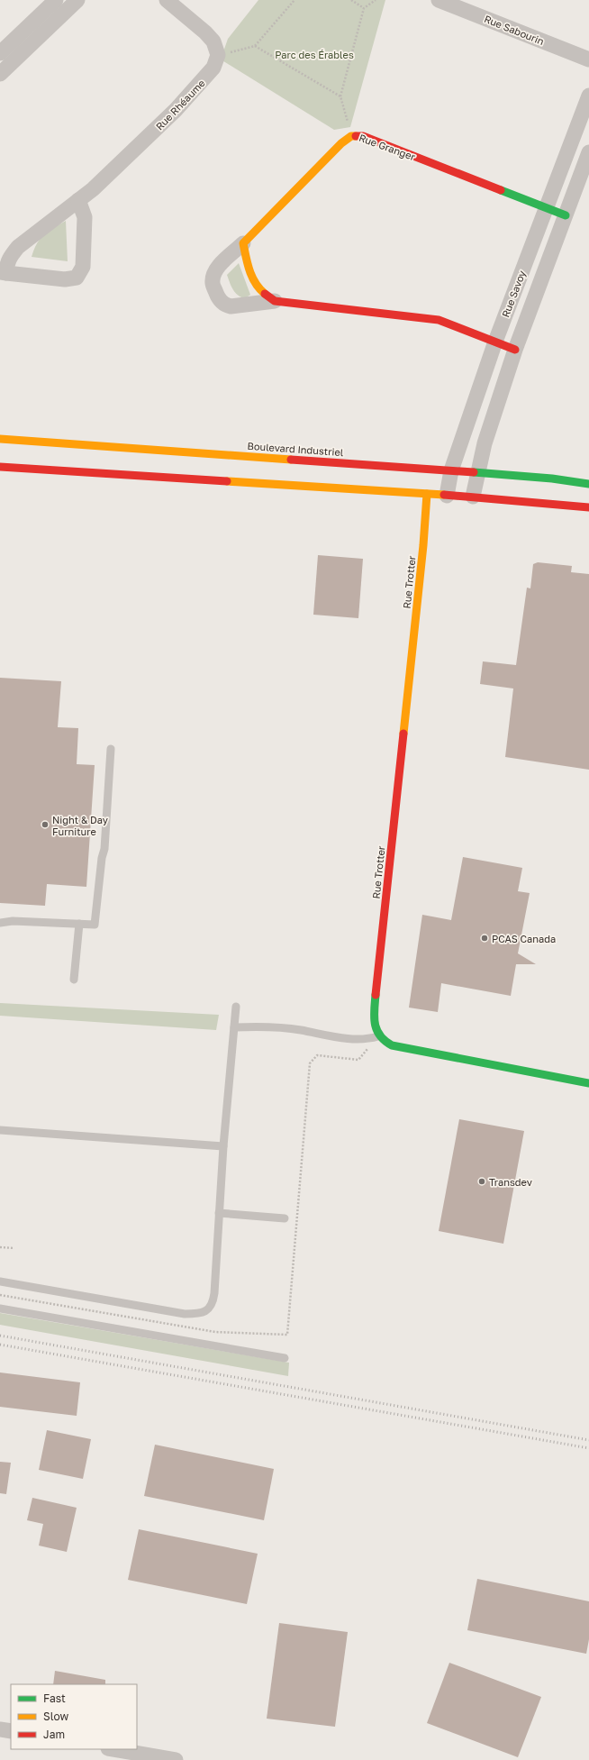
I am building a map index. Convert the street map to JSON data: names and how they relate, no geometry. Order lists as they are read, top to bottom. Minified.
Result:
{"streets":{"street":["Rue Sabourin","Rue Rhéaume","Rue Granger","Rue Savoy","Boulevard Industriel","Rue Trotter"]},"crossings":[["Rue Granger","Rue Savoy"],["Rue Savoy","Boulevard Industriel"]],"parks":["Parc des Érables"],"places":["Night & Day Furniture","PCAS Canada","Transdev"],"legend":["Fast","Slow","Jam"]}
